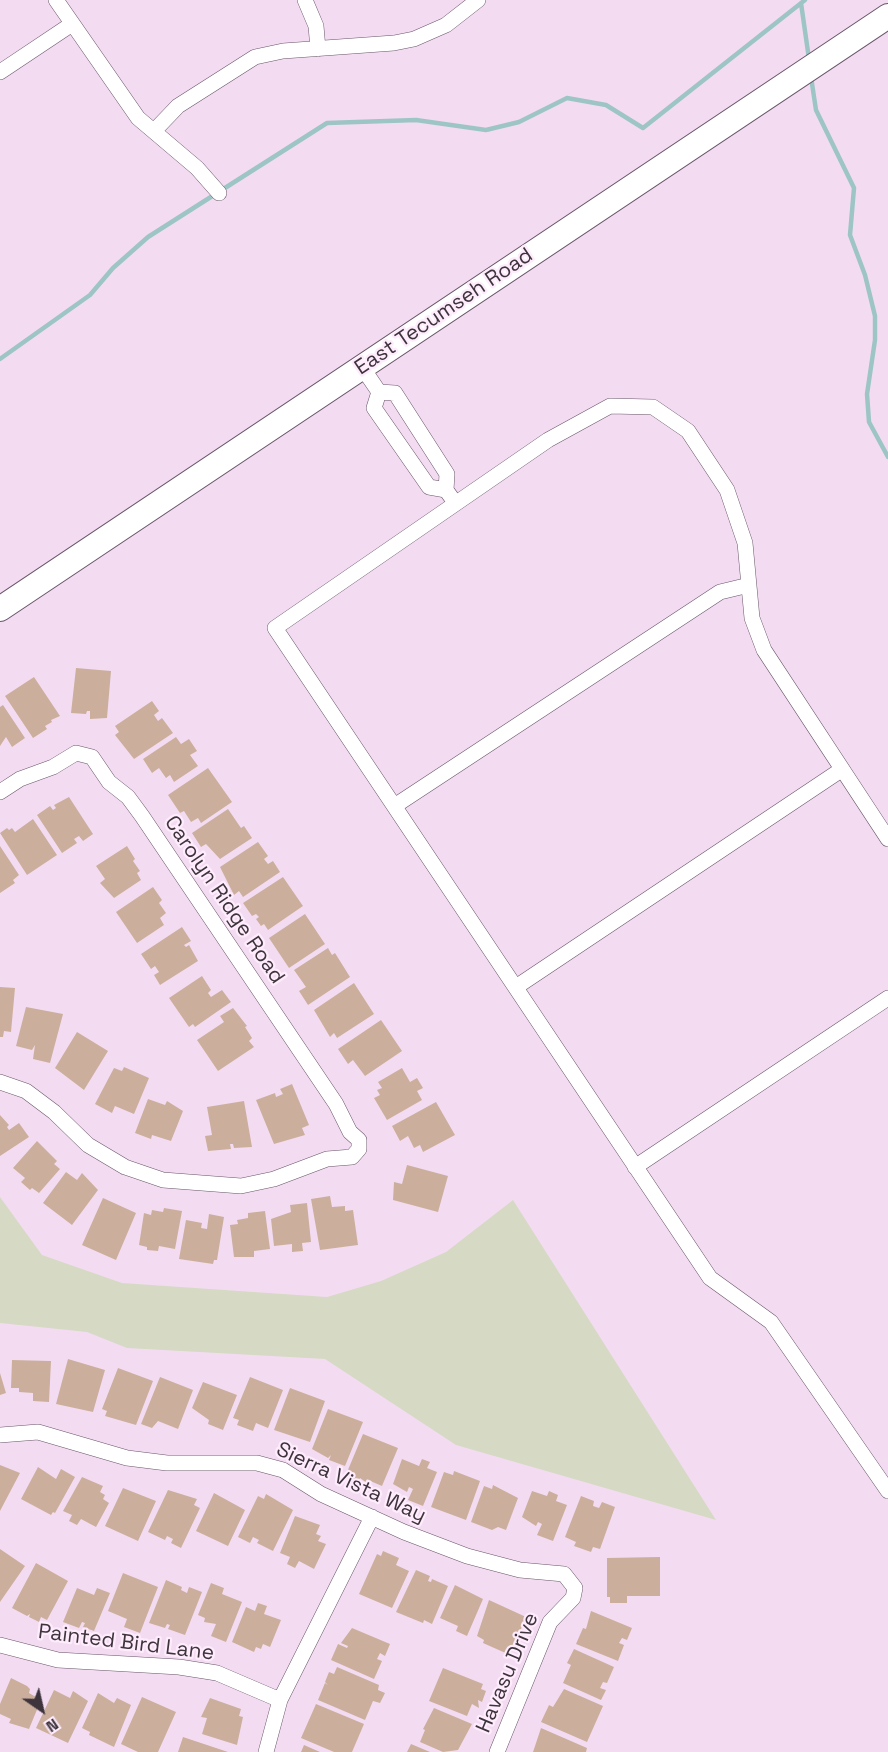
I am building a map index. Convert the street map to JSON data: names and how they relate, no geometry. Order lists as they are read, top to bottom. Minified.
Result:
{"streets":{"main road":["East Tecumseh Road"],"street":["Carolyn Ridge Road","Sierra Vista Way","Painted Bird Lane","Havasu Drive"]},"crossings":[["Sierra Vista Way","Havasu Drive"]],"north":"bottom right"}
